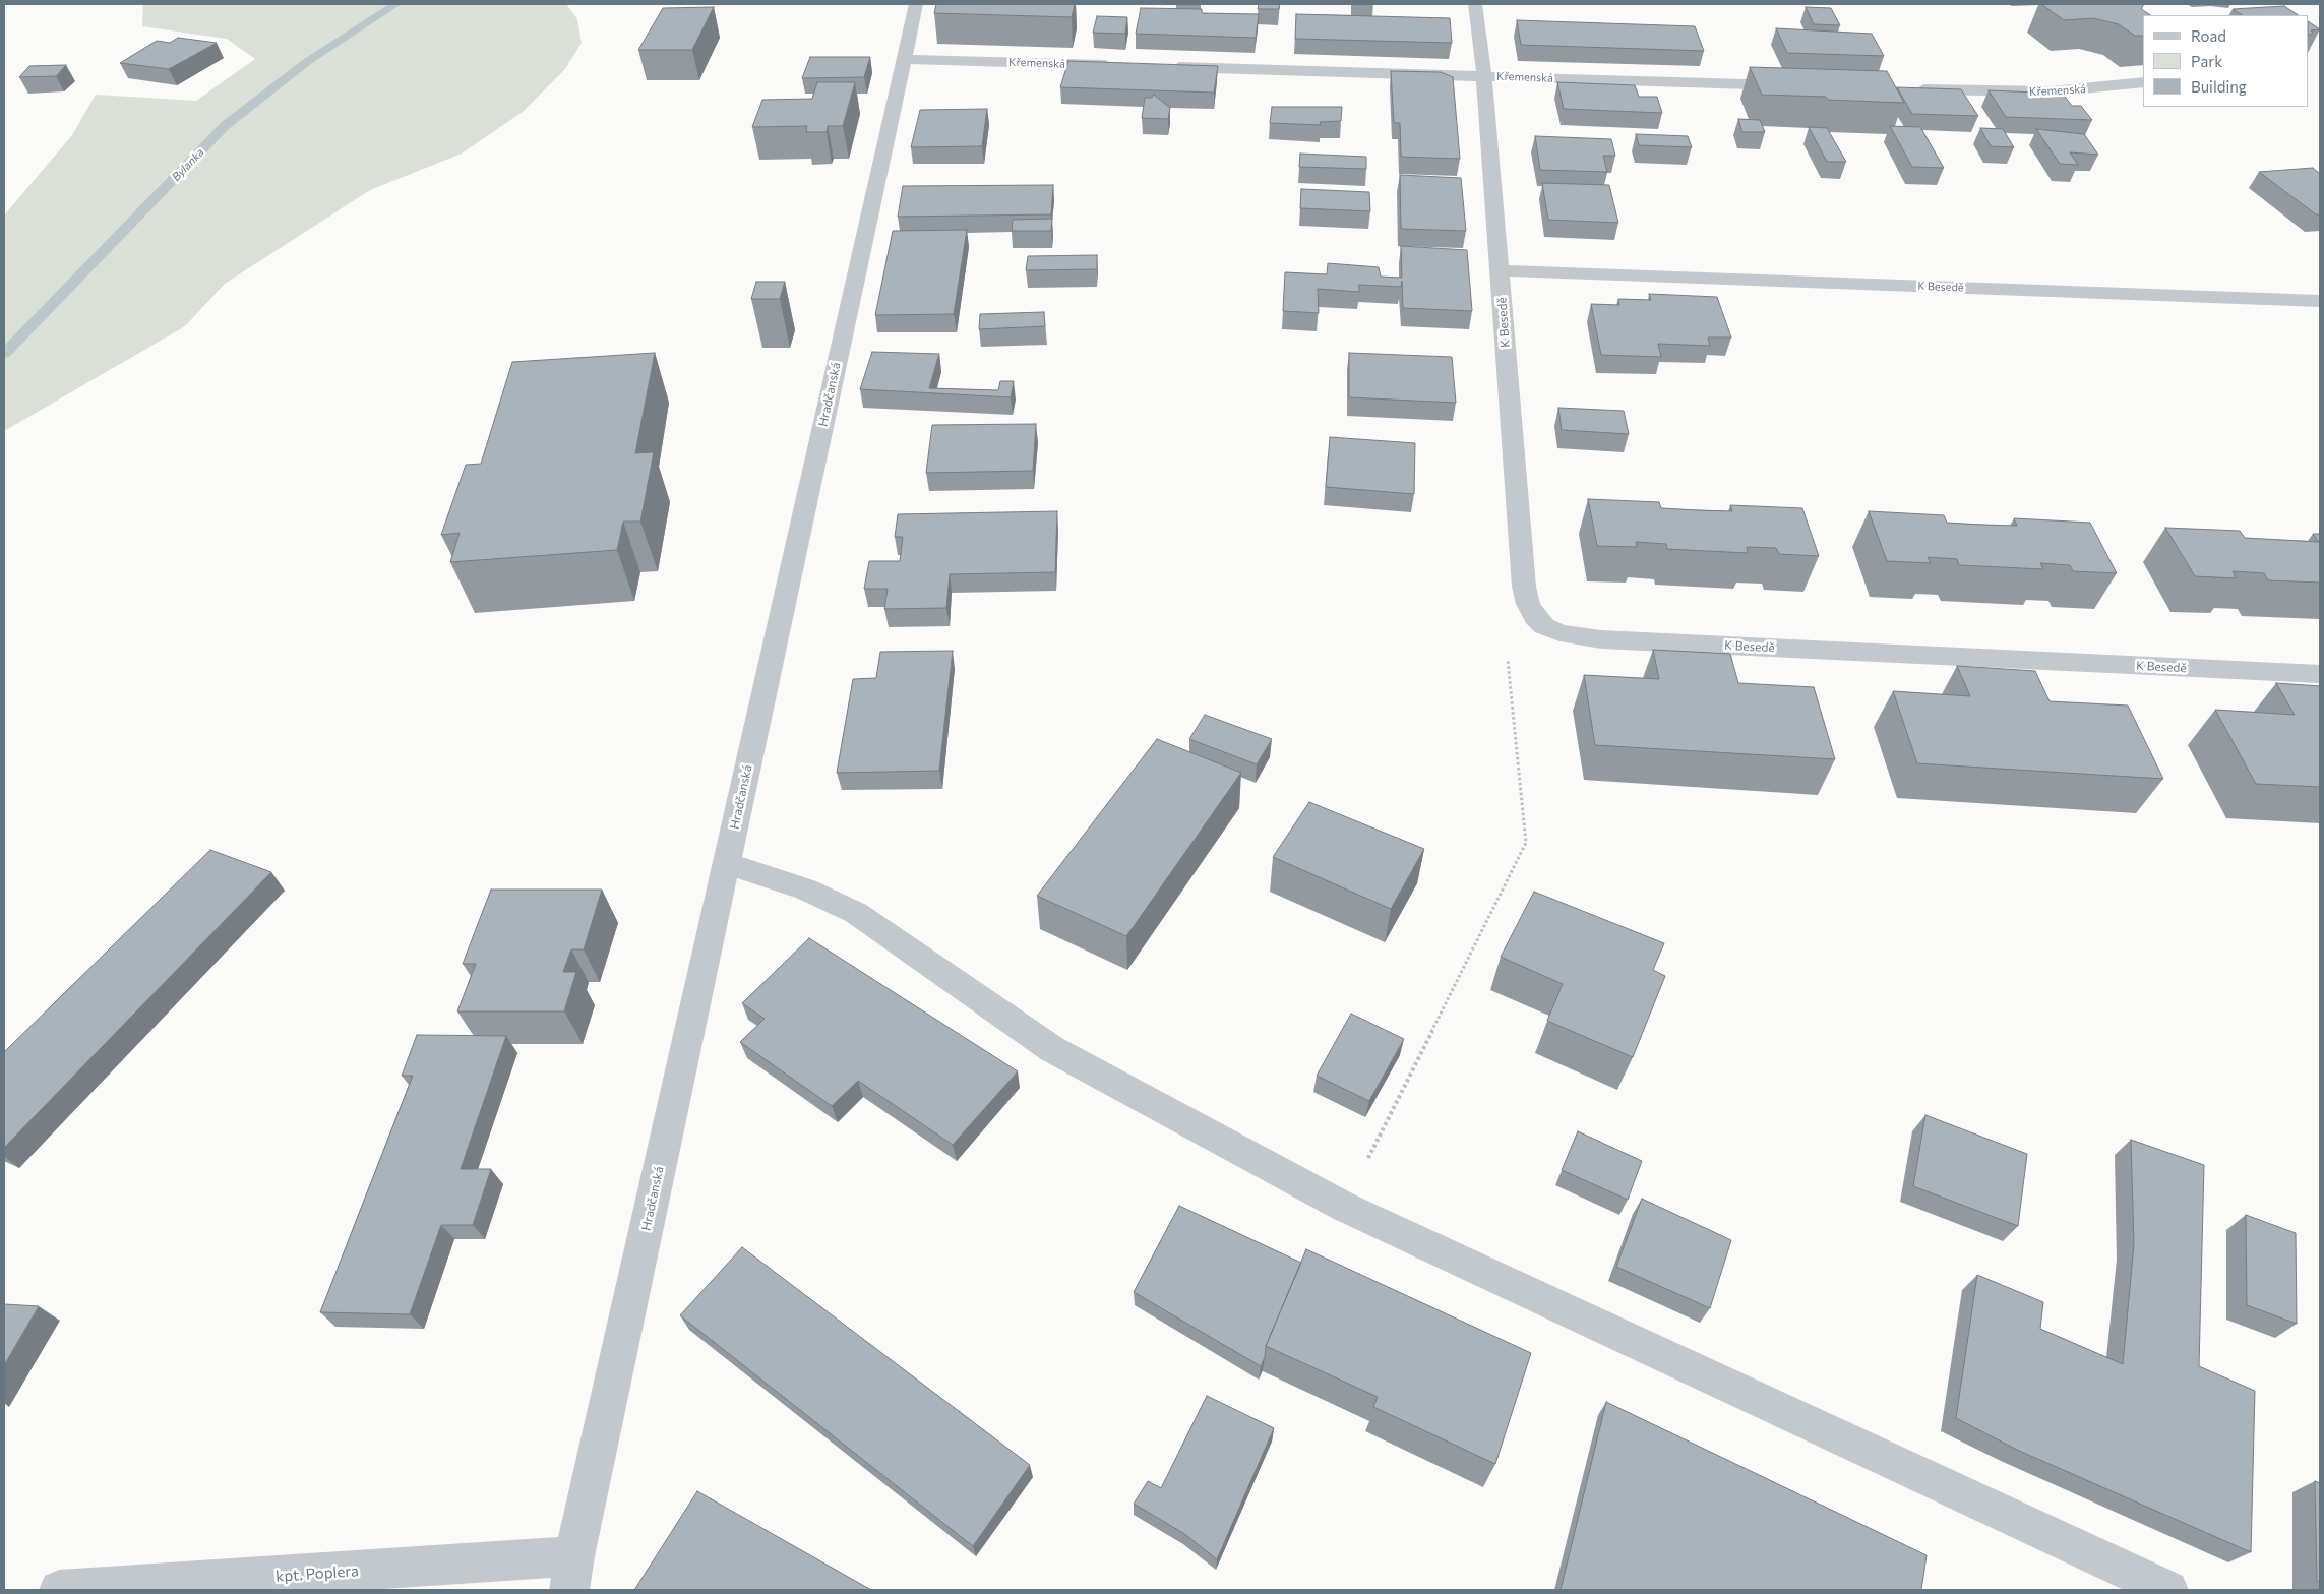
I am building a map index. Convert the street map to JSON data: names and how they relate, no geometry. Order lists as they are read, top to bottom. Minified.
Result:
{"streets":{"street":["Křemenská","K Besedě","Hradčanská","kpt. Poplera"]},"crossings":[["Křemenská","K Besedě"],["Křemenská","Hradčanská"],["Hradčanská","kpt. Poplera"]],"water":["Bylanka"],"legend":["Road","Park","Building"]}
